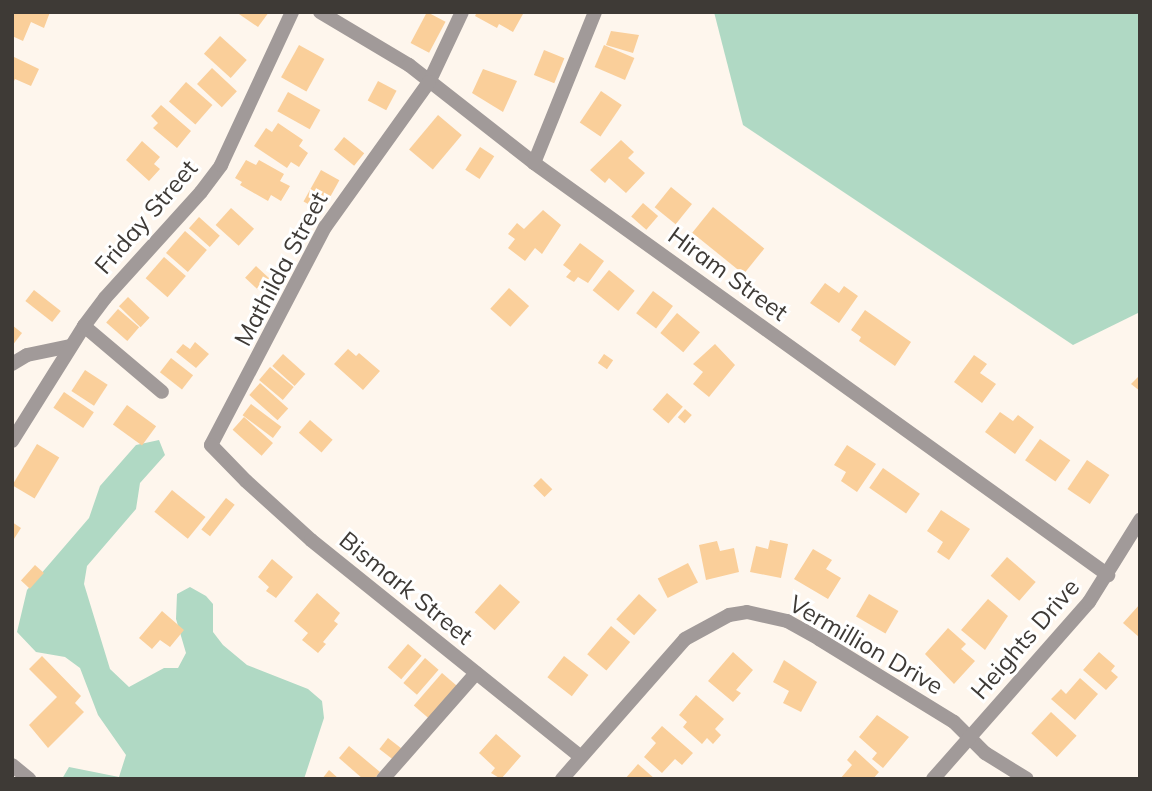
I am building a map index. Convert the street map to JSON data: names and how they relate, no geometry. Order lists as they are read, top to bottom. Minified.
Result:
{"streets":{"street":["Friday Street","Mathilda Street","Hiram Street","Bismark Street","Heights Drive","Vermillion Drive"]},"crossings":[["Mathilda Street","Hiram Street"],["Mathilda Street","Bismark Street"],["Hiram Street","Heights Drive"],["Bismark Street","Vermillion Drive"],["Heights Drive","Vermillion Drive"]]}
